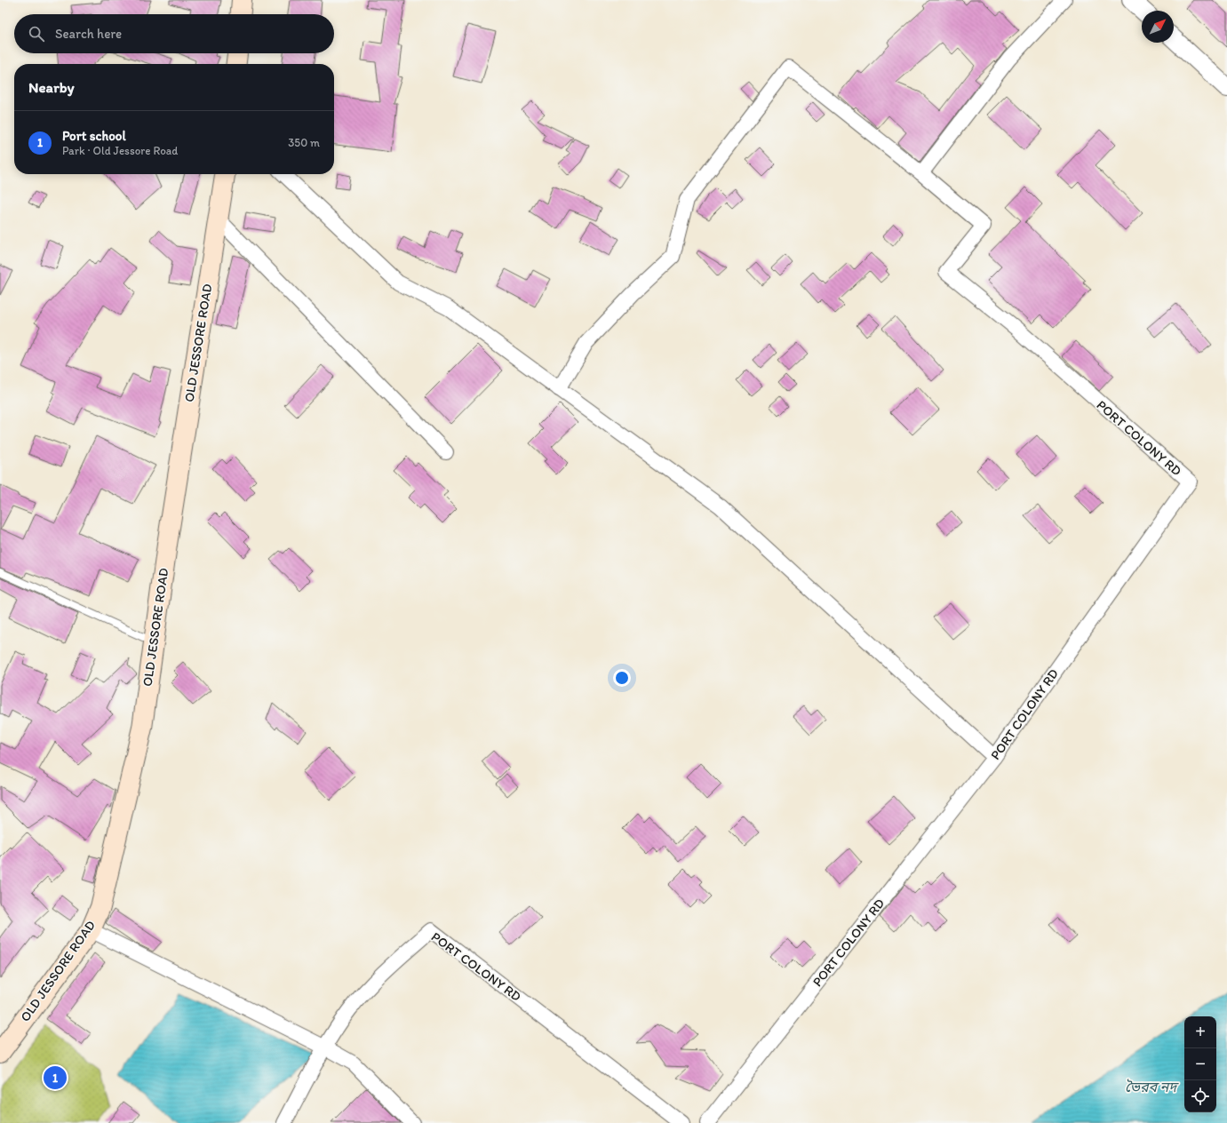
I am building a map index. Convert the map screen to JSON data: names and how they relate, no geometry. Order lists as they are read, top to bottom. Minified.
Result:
{"streets":{"main road":["OLD JESSORE ROAD"],"street":["PORT COLONY RD"]},"water":["ভৈরব নদ"],"north":"top right","page":{"search":"Search here","heading":"Nearby","list":[{"mark":"1","name":"Port school","note":"Park · Old Jessore Road","value":"350 m"}],"map_buttons":["+","−"],"pins":"1"}}
